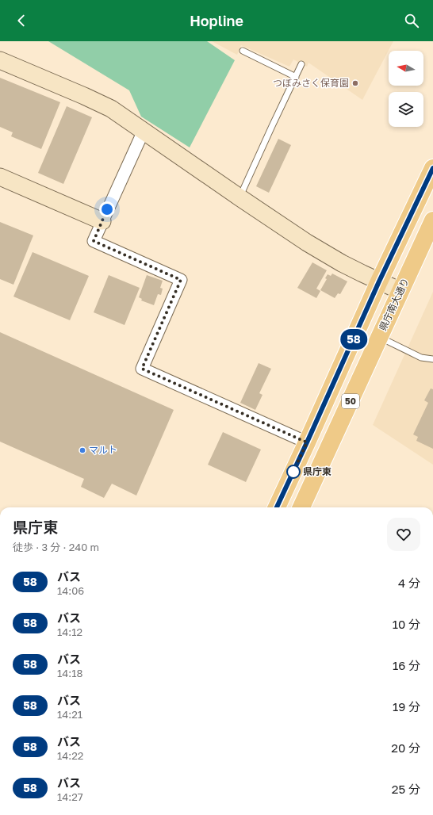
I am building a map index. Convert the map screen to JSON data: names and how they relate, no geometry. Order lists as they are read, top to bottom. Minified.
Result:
{"streets":{"main road":["県庁南大通り","50"]},"places":["つぼみさく保育園","マルト","県庁東"],"lines":["bus line 58"],"north":"left","page":{"header":"Hopline","on_map":"58","heading":["県庁東","徒歩 · 3 分 · 240 m"],"list":[{"mark":"58","name":"バス","note":"14:06","value":"4 分"},{"mark":"58","name":"バス","note":"14:12","value":"10 分"},{"mark":"58","name":"バス","note":"14:18","value":"16 分"},{"mark":"58","name":"バス","note":"14:21","value":"19 分"},{"mark":"58","name":"バス","note":"14:22","value":"20 分"},{"mark":"58","name":"バス","note":"14:27","value":"25 分"}]}}
